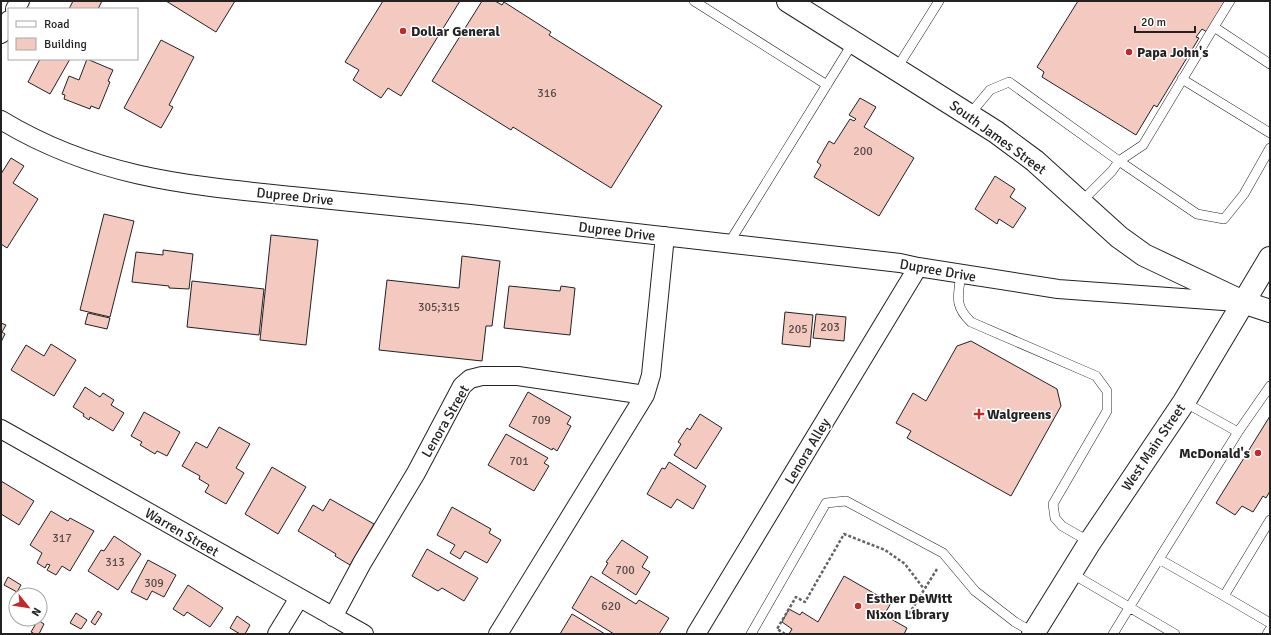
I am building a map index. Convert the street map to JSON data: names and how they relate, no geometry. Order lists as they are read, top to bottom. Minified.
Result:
{"streets":{"street":["South James Street","Dupree Drive","Lenora Street","West Main Street","Lenora Alley","Warren Street"]},"crossings":[["South James Street","Dupree Drive"],["South James Street","West Main Street"],["Dupree Drive","West Main Street"],["Dupree Drive","Lenora Alley"],["Lenora Street","Warren Street"]],"places":{"other":["Dollar General","Papa John's","McDonald's","Esther DeWitt Nixon Library"],"health":["Walgreens"]},"house_numbers":["316","200","305;315","203","205","709","701","317","313","700","309","620"],"legend":["Road","Building"],"scale_bar":"20 m","north":"bottom right"}
